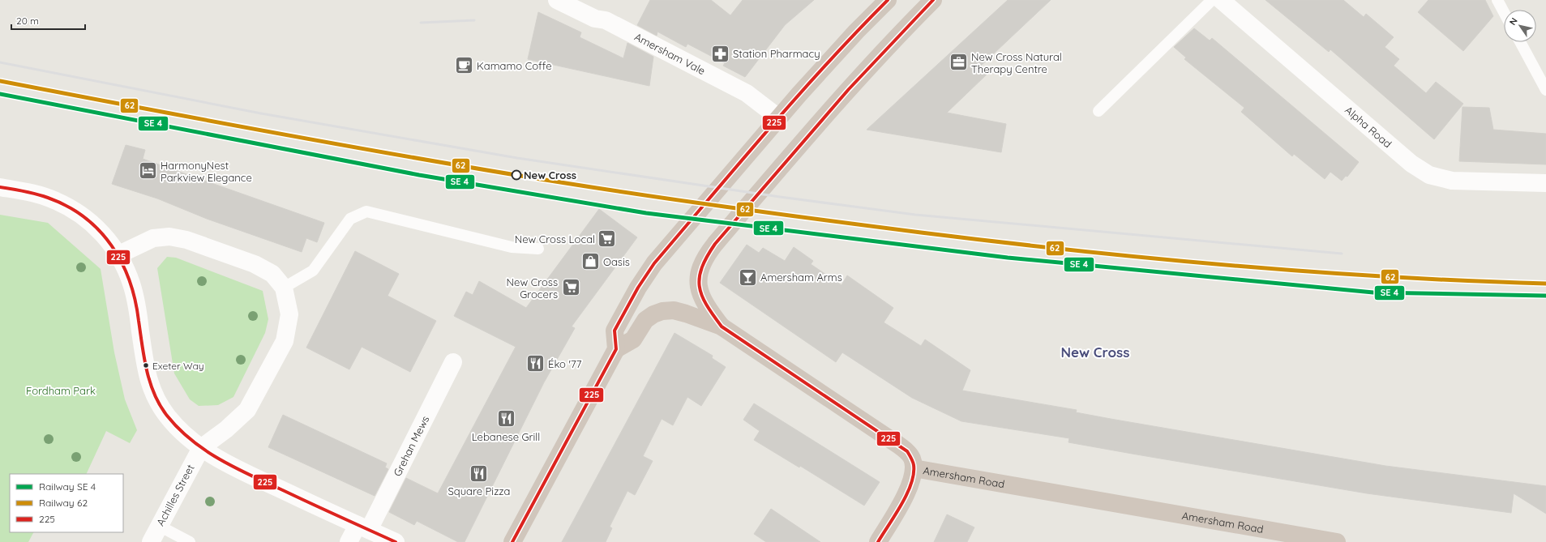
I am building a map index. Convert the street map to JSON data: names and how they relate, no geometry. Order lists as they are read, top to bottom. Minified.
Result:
{"streets":{"highway":["Amersham Road"],"street":["Amersham Vale","Alpha Road","Grehan Mews","Achilles Street"]},"districts":["New Cross"],"parks":["Fordham Park"],"places":{"pharmacy":["Station Pharmacy"],"office":["New Cross Natural Therapy Centre"],"cafe":["Kamamo Coffe"],"hotel":["HarmonyNest Parkview Elegance"],"other":["New Cross","Exeter Way"],"supermarket":["New Cross Local","New Cross Grocers"],"shop":["Oasis"],"bar":["Amersham Arms"],"restaurant":["Éko '77","Lebanese Grill","Square Pizza"]},"lines":["transit line 225","rail line 62"],"legend":["Railway SE 4","Railway 62","225"],"scale_bar":"20 m","north":"top left"}
